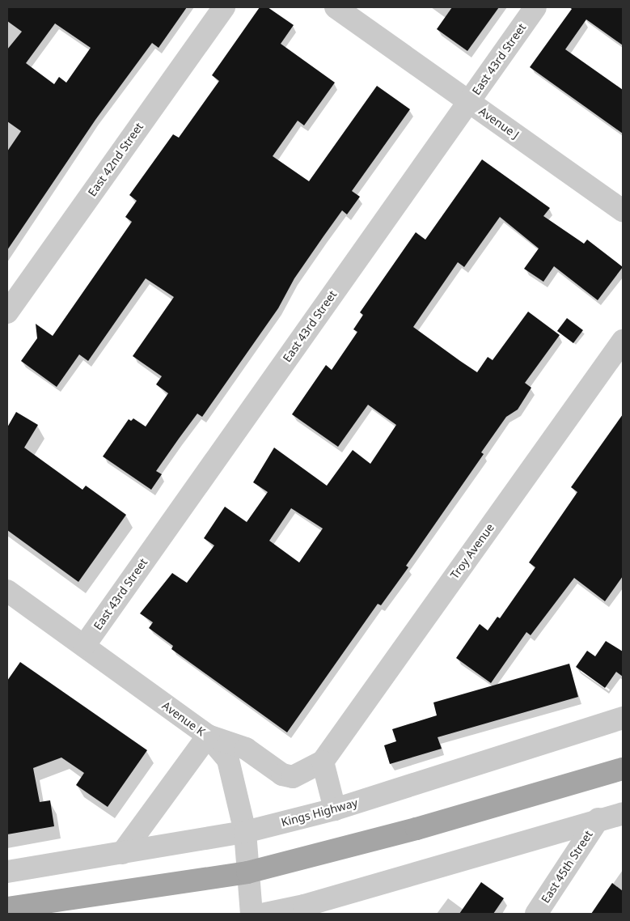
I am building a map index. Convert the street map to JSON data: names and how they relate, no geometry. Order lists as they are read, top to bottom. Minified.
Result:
{"streets":{"street":["East 43rd Street","Avenue J","East 42nd Street","Troy Avenue","Avenue K","Kings Highway","East 45th Street"]},"crossings":[["East 43rd Street","Avenue J"],["East 43rd Street","Avenue K"],["Avenue K","Kings Highway"]]}
